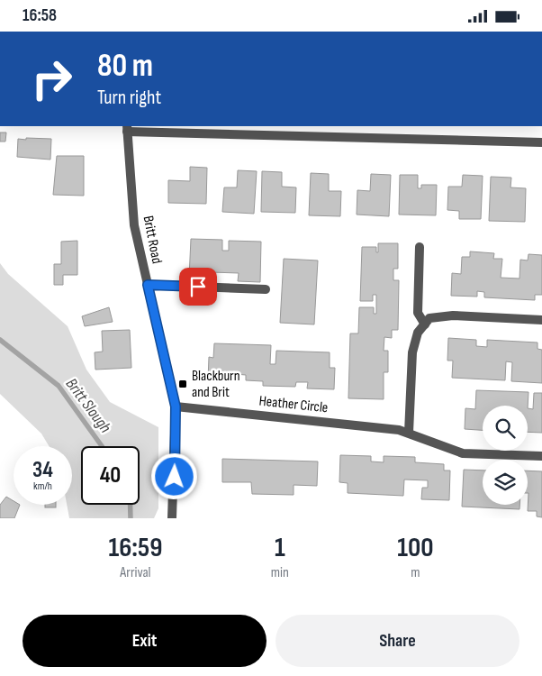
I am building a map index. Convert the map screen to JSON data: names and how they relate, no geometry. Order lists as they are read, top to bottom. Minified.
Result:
{"streets":{"street":["Britt Road","Heather Circle"]},"crossings":[["Britt Road","Heather Circle"]],"water":["Britt Slough"],"places":{"transit":["Blackburn and Brit"]},"page":{"status":"16:58","turn":["80 m","Turn right"],"speed":"34 km/h","limit":"40","eta":["16:59","Arrival","1","min","100","m"],"buttons":["Exit","Share"]}}
